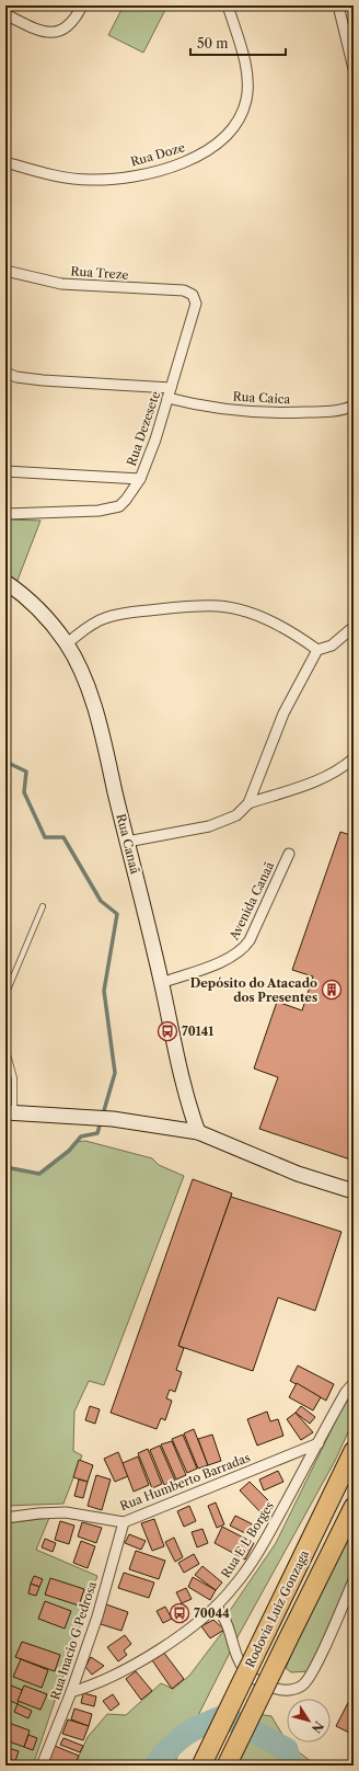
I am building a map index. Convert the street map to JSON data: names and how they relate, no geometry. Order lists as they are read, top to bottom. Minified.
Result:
{"streets":{"highway":["Rodovia Luiz Gonzaga"],"street":["Rua Doze","Rua Treze","Rua Caica","Rua Dezesete","Rua Canaã","Avenida Canaã","Rua Humberto Barradas","Rua E L Borges","Rua Inacio G Pedrosa"]},"crossings":[["Rua Treze","Rua Dezesete"],["Rua Caica","Rua Dezesete"],["Rua Canaã","Avenida Canaã"],["Rua Humberto Barradas","Rua E L Borges"],["Rua Humberto Barradas","Rua Inacio G Pedrosa"],["Rua E L Borges","Rua Inacio G Pedrosa"]],"places":{"building":["Depósito do Atacado dos Presentes"],"bus stop":["70141","70044"]},"scale_bar":"50 m","north":"bottom right"}
